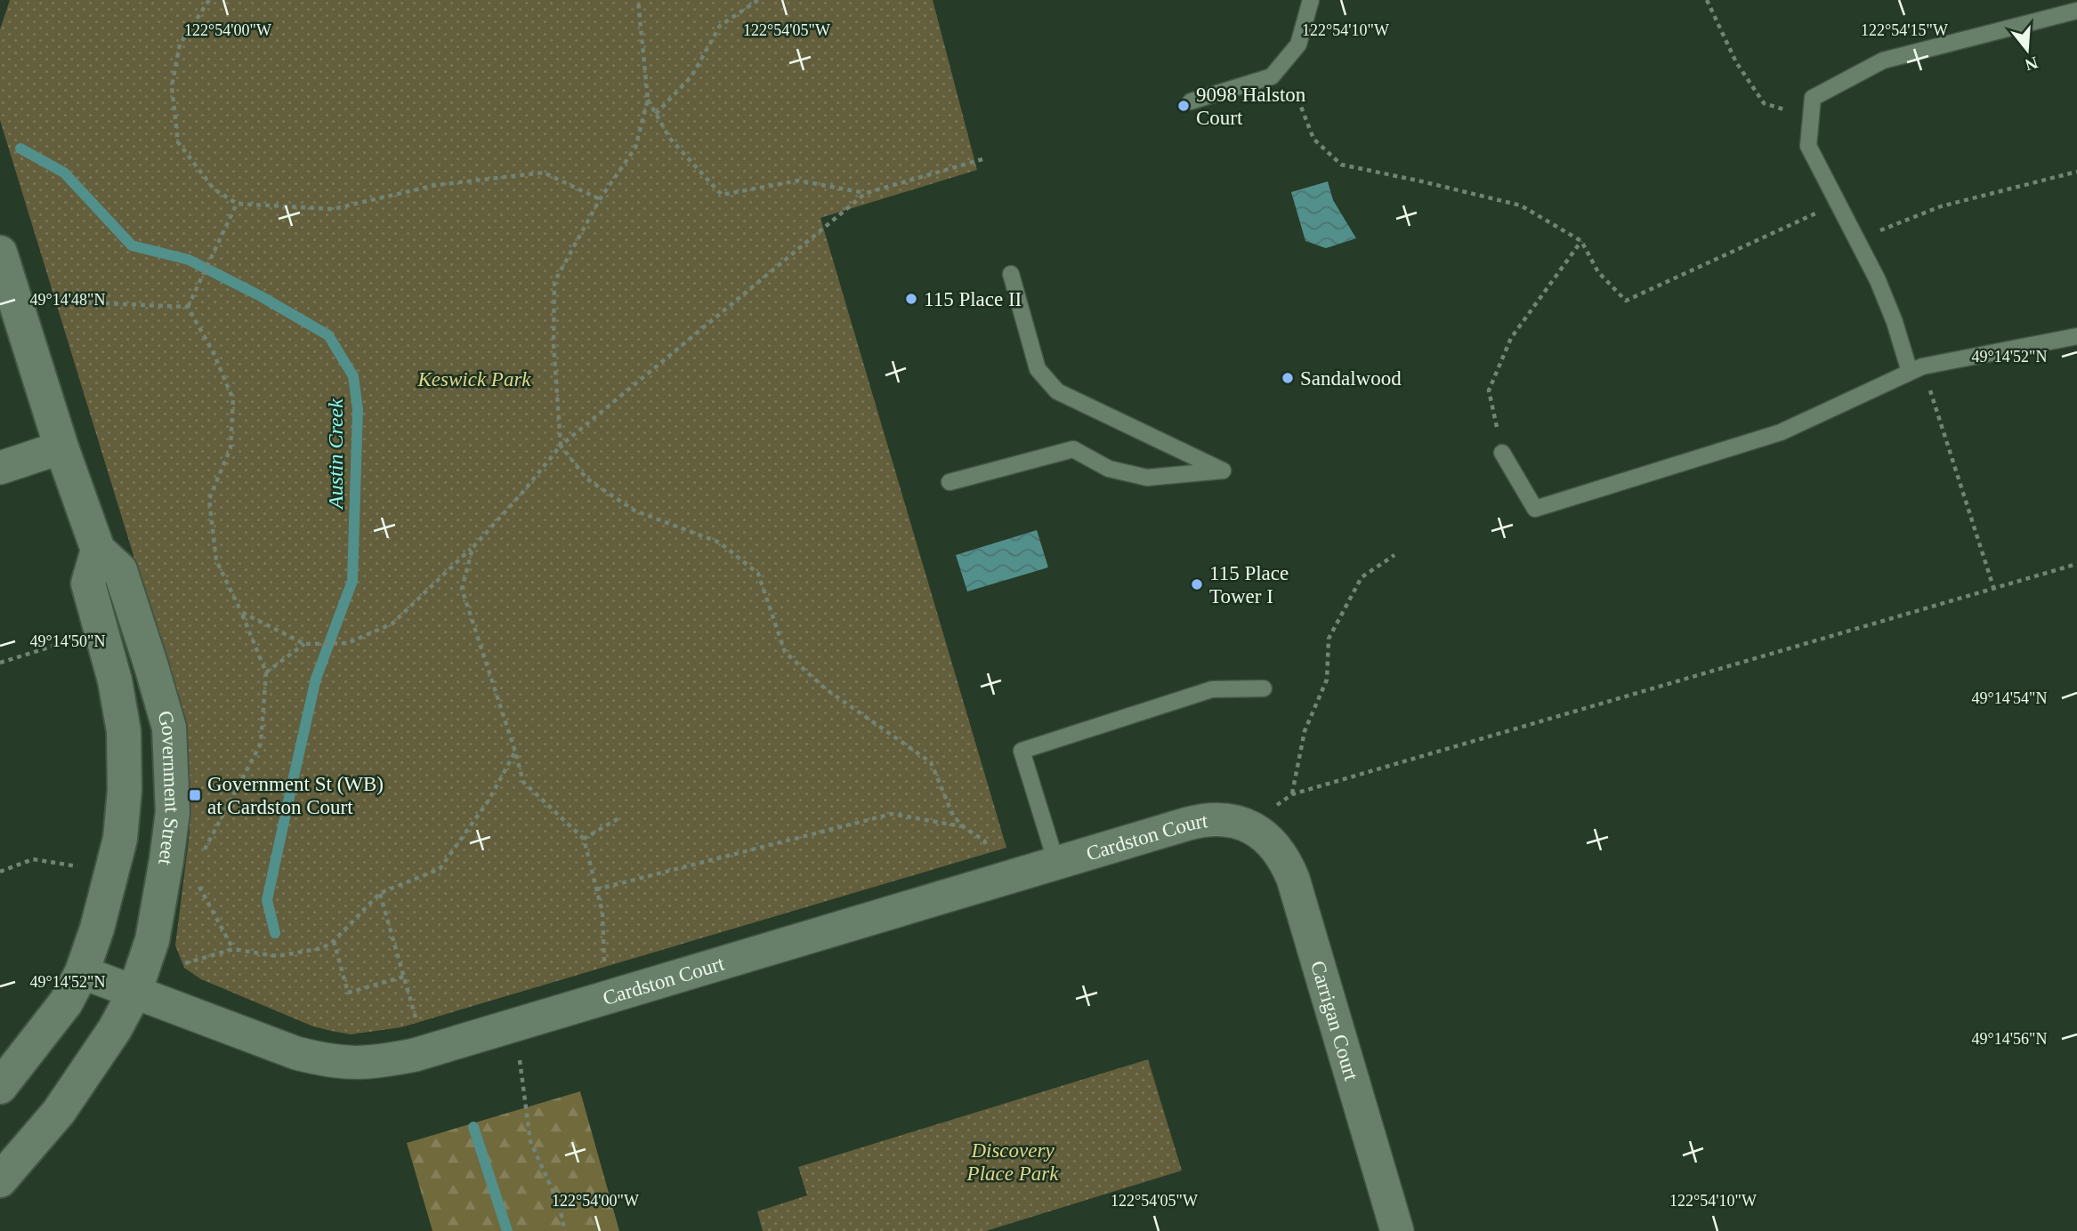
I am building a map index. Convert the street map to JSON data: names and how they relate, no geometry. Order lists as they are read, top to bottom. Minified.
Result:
{"streets":{"street":["Government Street","Cardston Court","Carrigan Court"]},"crossings":[["Government Street","Cardston Court"],["Cardston Court","Carrigan Court"]],"water":["Austin Creek"],"parks":["Keswick Park","Discovery Place Park"],"places":{"other":["9098 Halston Court","115 Place II","Sandalwood","115 Place Tower I"],"transit":["Government St (WB) at Cardston Court"]},"north":"bottom","coordinates":["122°54'00\"W","122°54'05\"W","122°54'10\"W","122°54'15\"W","49°14'48\"N","49°14'52\"N","49°14'50\"N","49°14'54\"N","49°14'56\"N"]}
